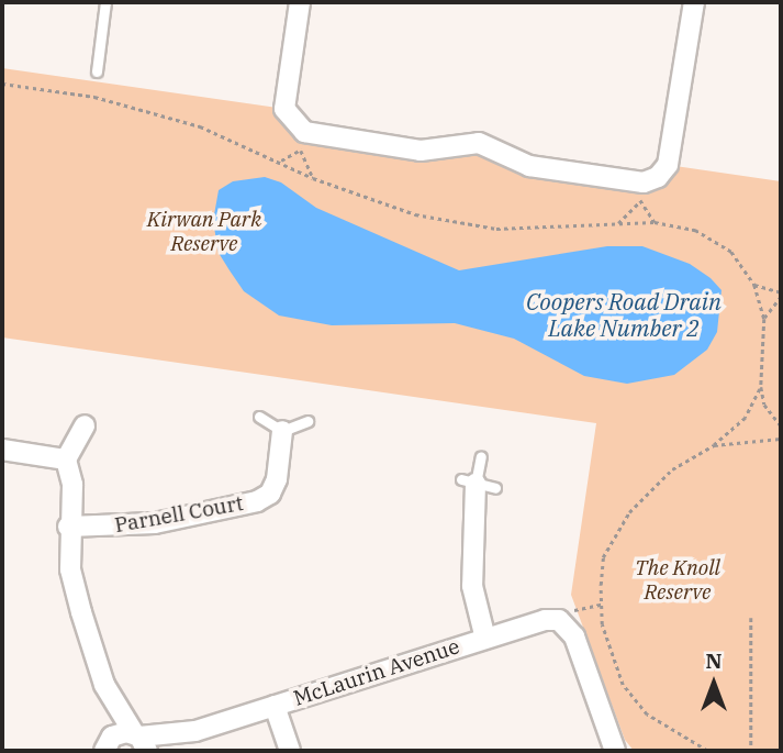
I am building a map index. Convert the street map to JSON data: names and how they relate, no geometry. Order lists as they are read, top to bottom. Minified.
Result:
{"streets":{"street":["Parnell Court","McLaurin Avenue"]},"water":["Coopers Road Drain Lake Number 2"],"parks":["Kirwan Park Reserve","The Knoll Reserve"],"north":"top"}
